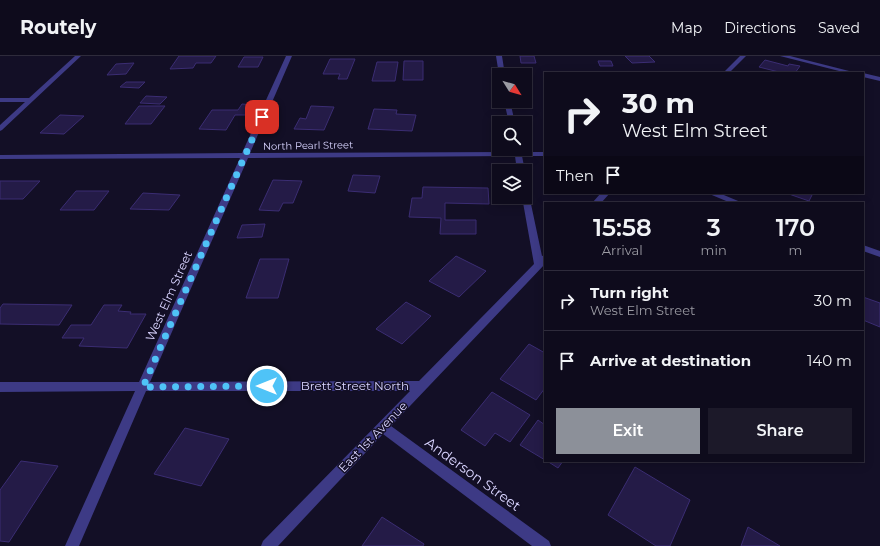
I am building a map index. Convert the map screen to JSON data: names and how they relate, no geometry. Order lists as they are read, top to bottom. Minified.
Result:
{"streets":{"street":["North Pearl Street","West Elm Street","Brett Street North","East 1st Avenue","Anderson Street"]},"crossings":[["North Pearl Street","West Elm Street"],["West Elm Street","Brett Street North"],["Brett Street North","East 1st Avenue"],["East 1st Avenue","Anderson Street"]],"north":"bottom right","page":{"header":"Routely","nav":["Map","Directions","Saved"],"turn":["30 m","West Elm Street"],"then":"Then","eta":["15:58","Arrival","3","min","170","m"],"list":[{"name":"Turn right","note":"West Elm Street","value":"30 m"},{"name":"Arrive at destination","value":"140 m"}],"buttons":["Exit","Share"]}}
